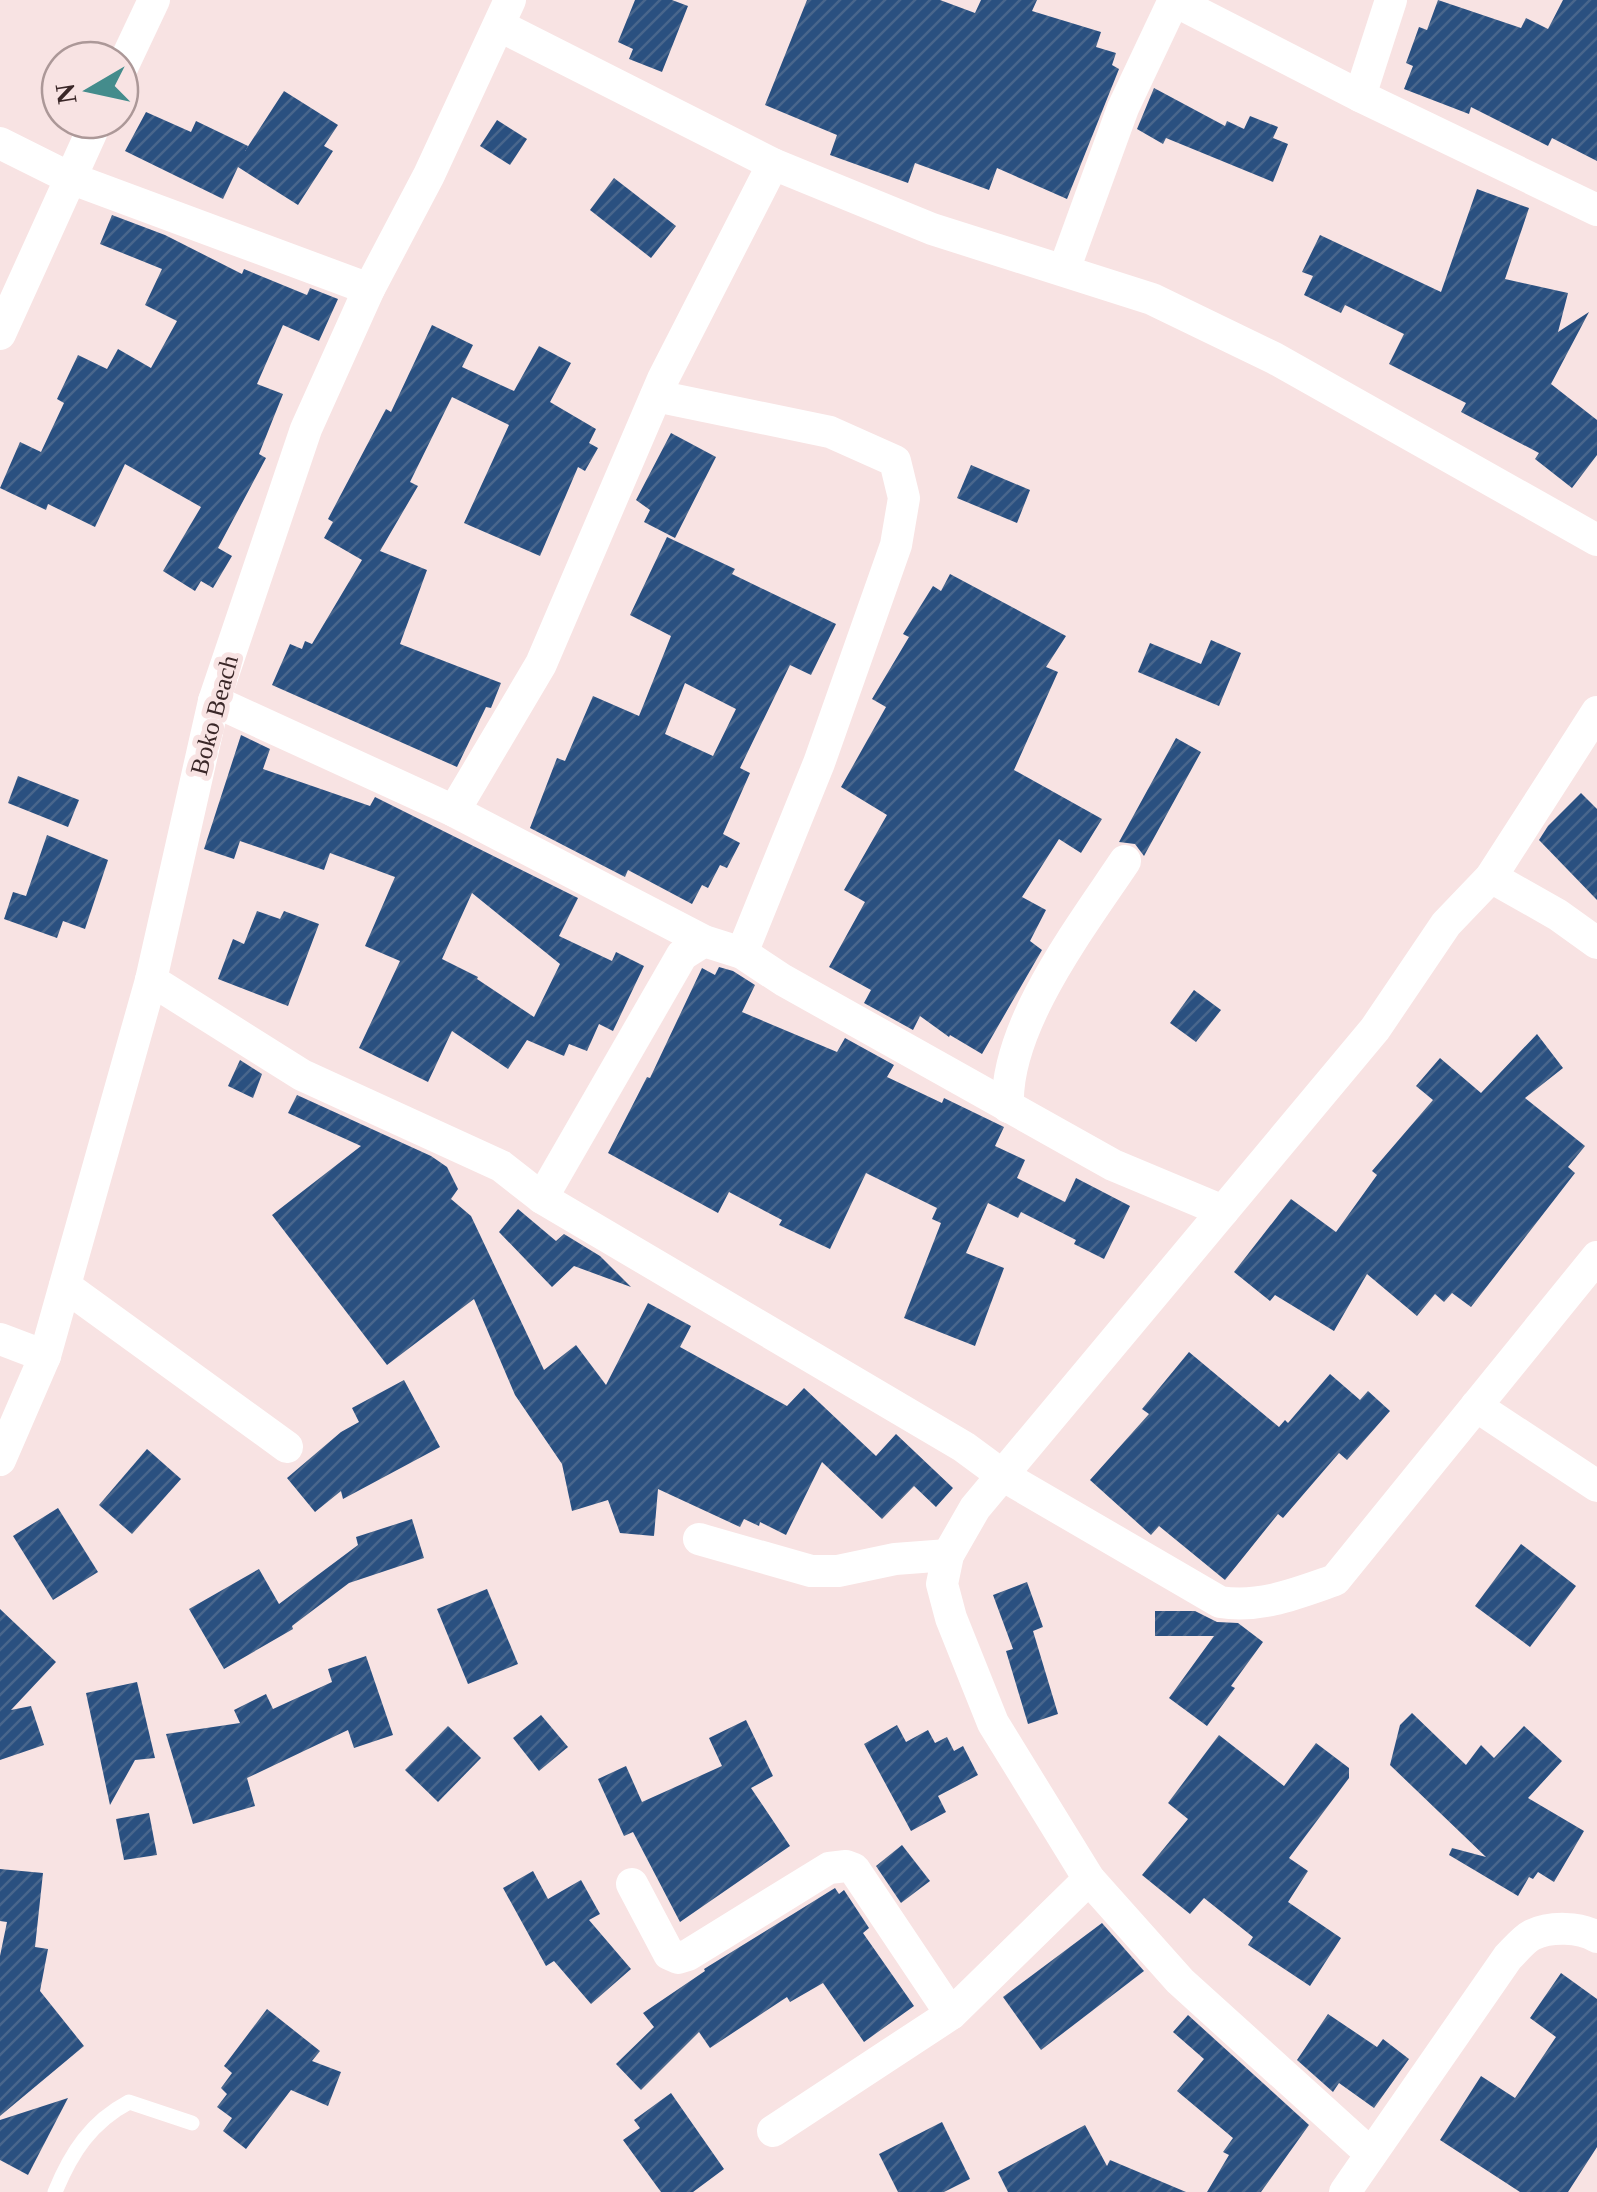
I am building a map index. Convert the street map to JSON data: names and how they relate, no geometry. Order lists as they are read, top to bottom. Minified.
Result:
{"streets":{"street":["Boko Beach"]},"north":"left"}
